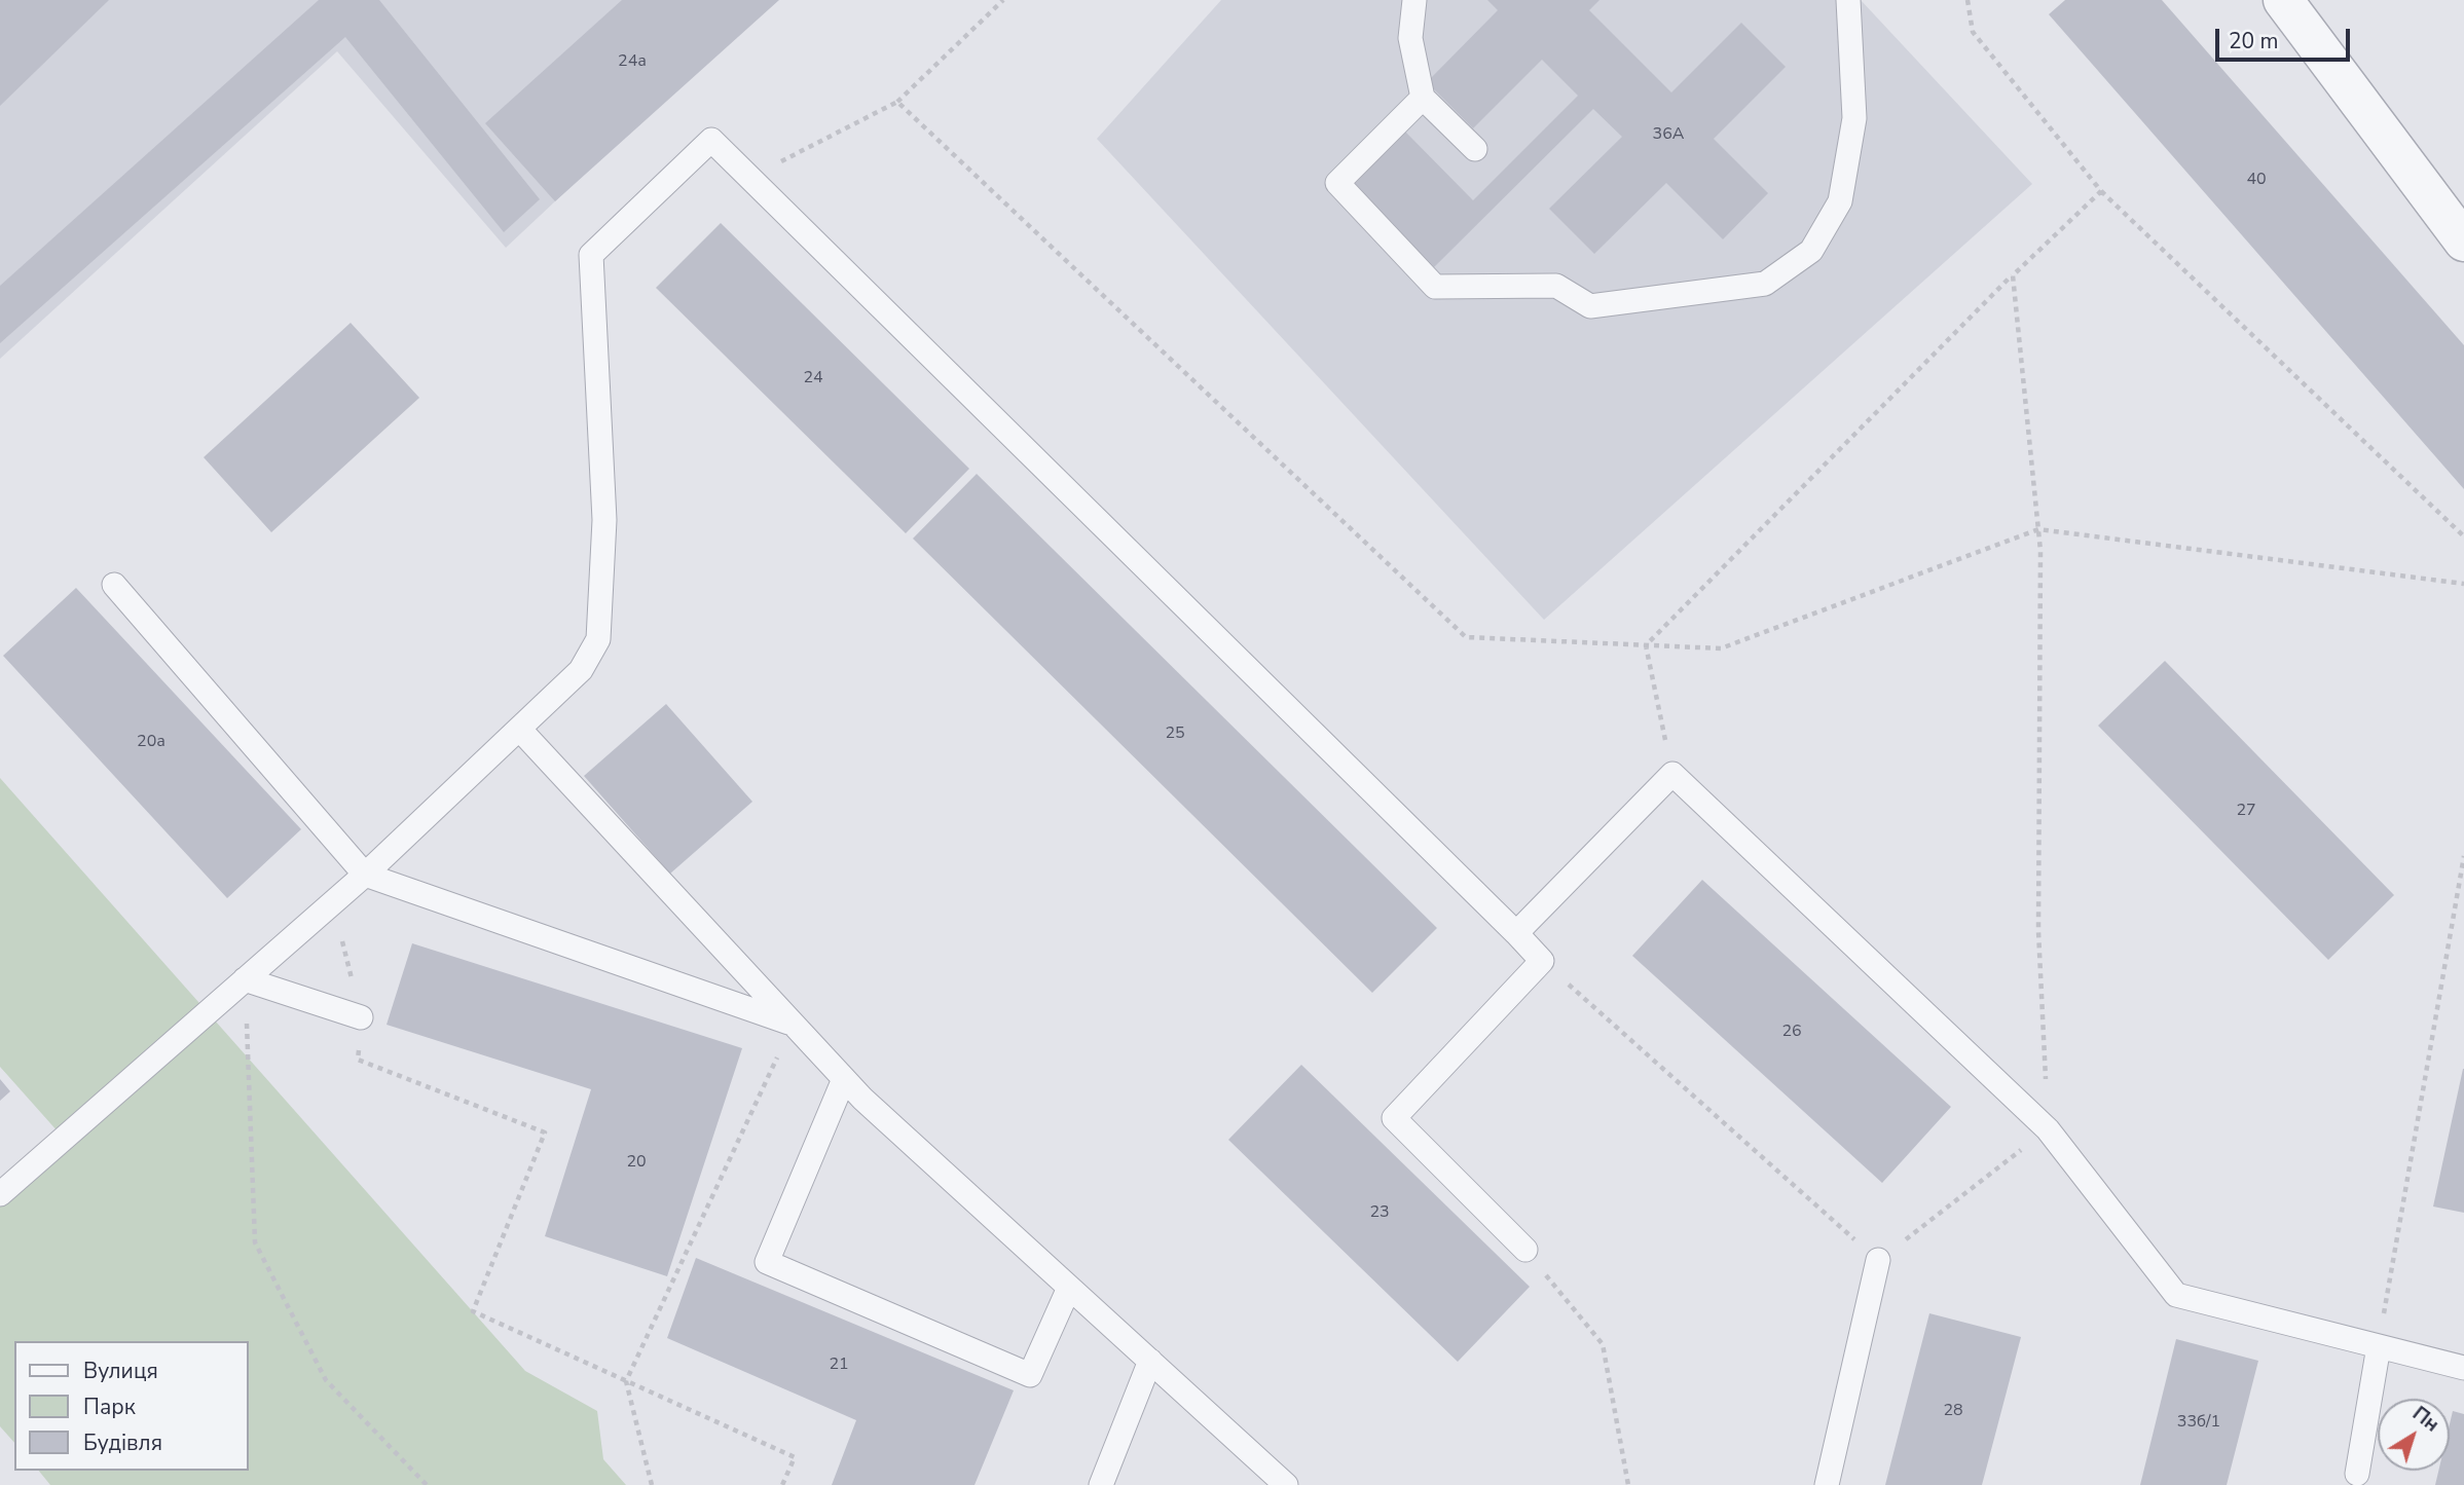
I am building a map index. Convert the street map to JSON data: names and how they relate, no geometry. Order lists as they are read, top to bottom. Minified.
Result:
{"house_numbers":["24а","36А","40","24","25","20а","27","26","20","23","21","28","33б/1"],"legend":["Вулиця","Парк","Будівля"],"scale_bar":"20 m","north":"top right"}
